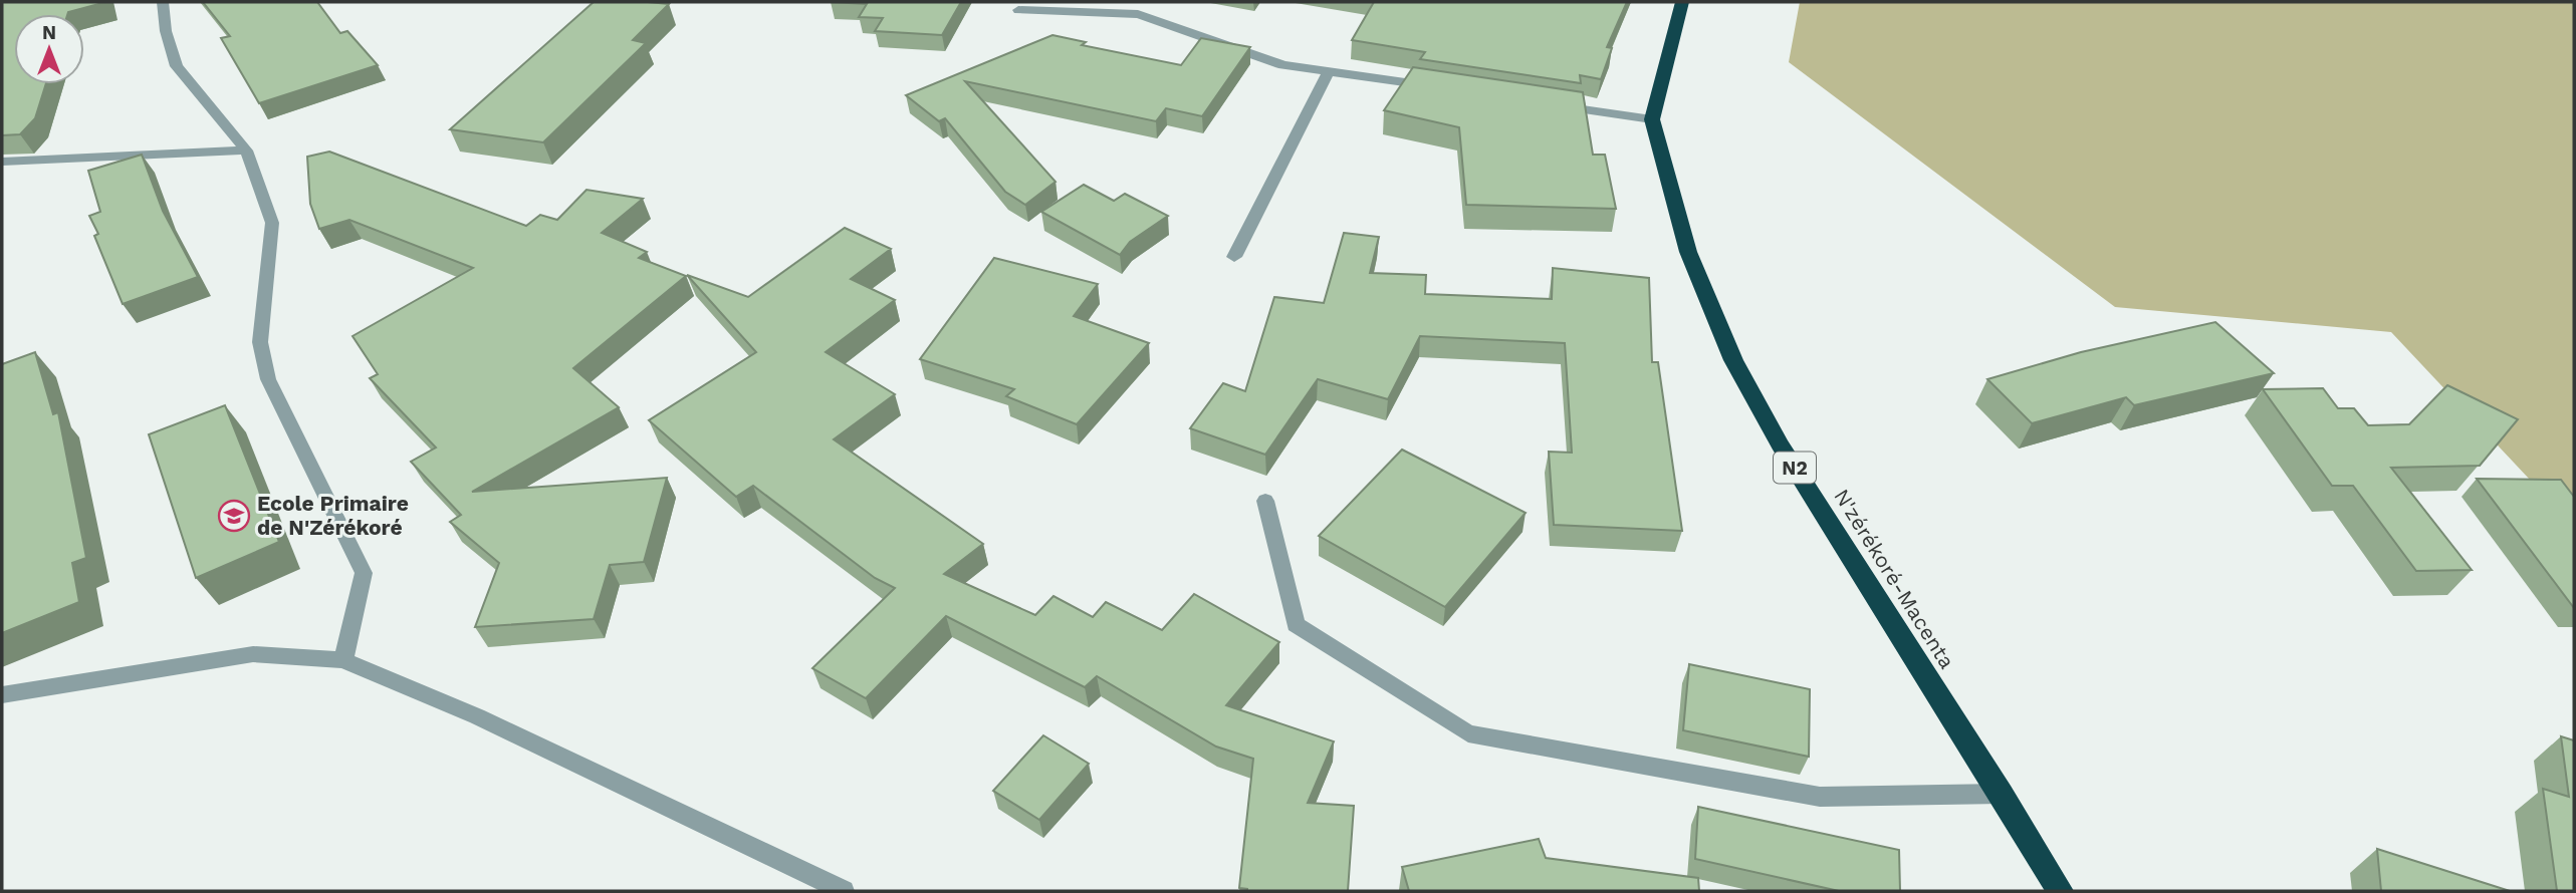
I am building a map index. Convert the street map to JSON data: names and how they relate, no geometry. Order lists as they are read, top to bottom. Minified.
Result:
{"streets":{"highway":["N2","N'zérékoré-Macenta"]},"places":{"school or university":["Ecole Primaire de N'Zérékoré"]},"north":"top"}
